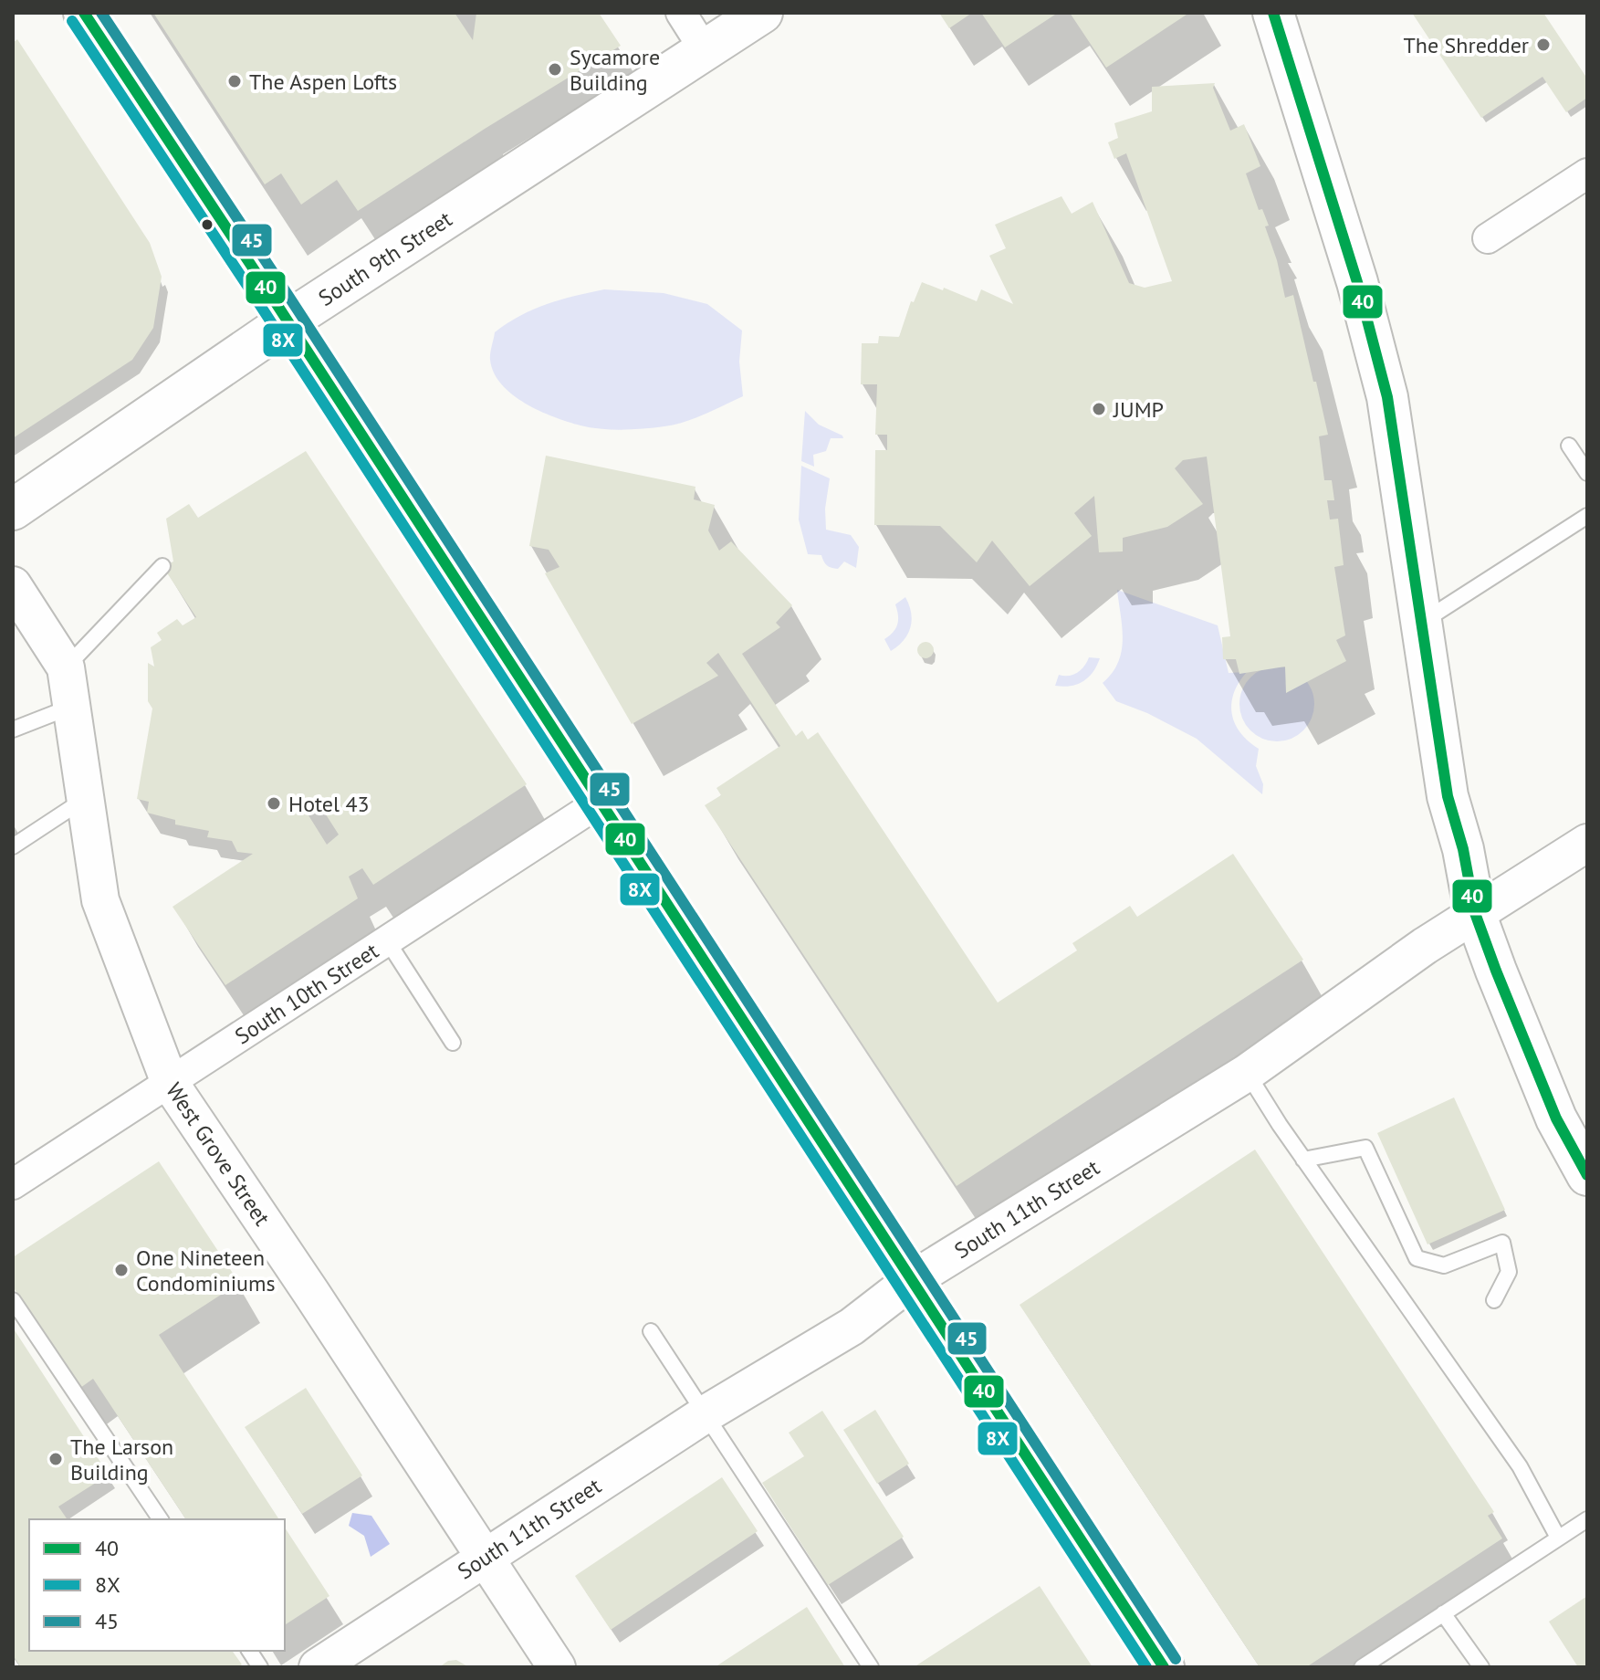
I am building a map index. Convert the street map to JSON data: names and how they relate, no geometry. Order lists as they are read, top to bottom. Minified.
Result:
{"streets":{"main road":["South 9th Street"],"street":["South 10th Street","West Grove Street","South 11th Street"]},"crossings":[["South 10th Street","West Grove Street"],["West Grove Street","South 11th Street"]],"places":["The Shredder","Sycamore Building","The Aspen Lofts","JUMP","Hotel 43","One Nineteen Condominiums","The Larson Building"],"lines":["transit line 40","transit line 45","transit line 8X"],"legend":["40","8X","45"]}
